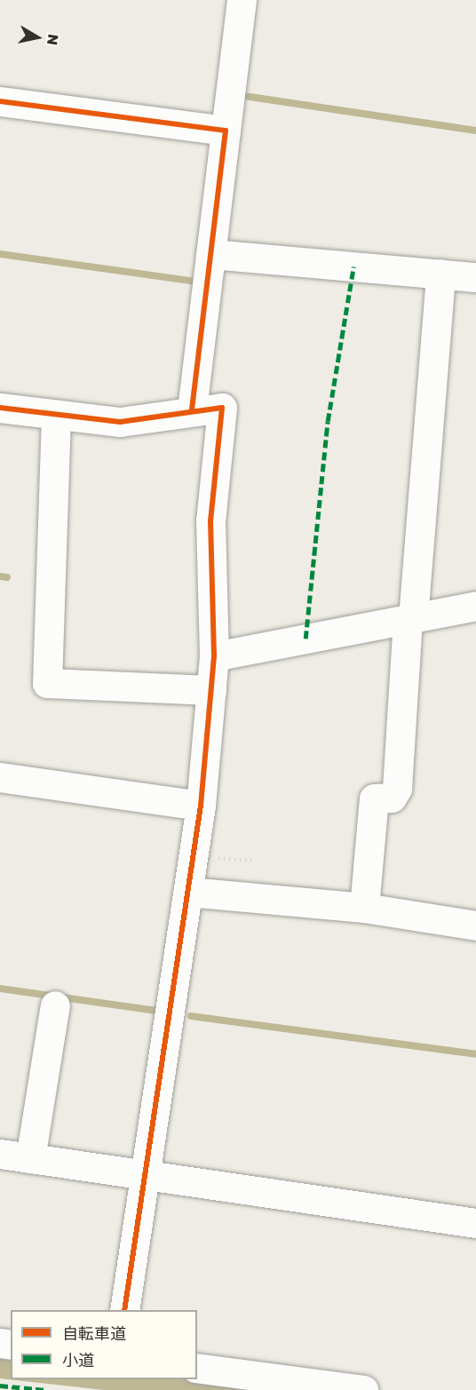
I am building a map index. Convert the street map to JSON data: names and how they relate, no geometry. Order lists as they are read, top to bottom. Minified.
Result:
{"legend":["自転車道","小道"],"north":"right"}
